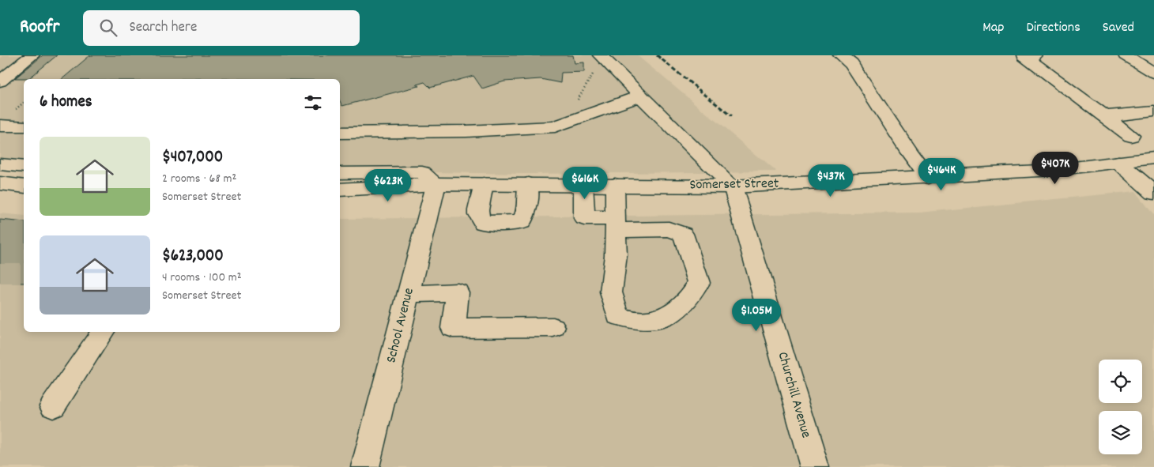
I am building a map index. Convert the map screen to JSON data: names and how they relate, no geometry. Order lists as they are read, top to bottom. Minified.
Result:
{"streets":{"main road":["Somerset Street","School Avenue","Churchill Avenue"]},"crossings":[["Somerset Street","School Avenue"],["Somerset Street","Churchill Avenue"]],"page":{"header":"Roofr","search":"Search here","nav":["Map","Directions","Saved"],"heading":"6 homes","list":[{"name":"$407,000","note":"2 rooms · 68 m² · Somerset Street"},{"name":"$623,000","note":"4 rooms · 100 m² · Somerset Street"}],"price":["$407K","$464K","$437K","$616K","$623K","$1.05M"]}}
